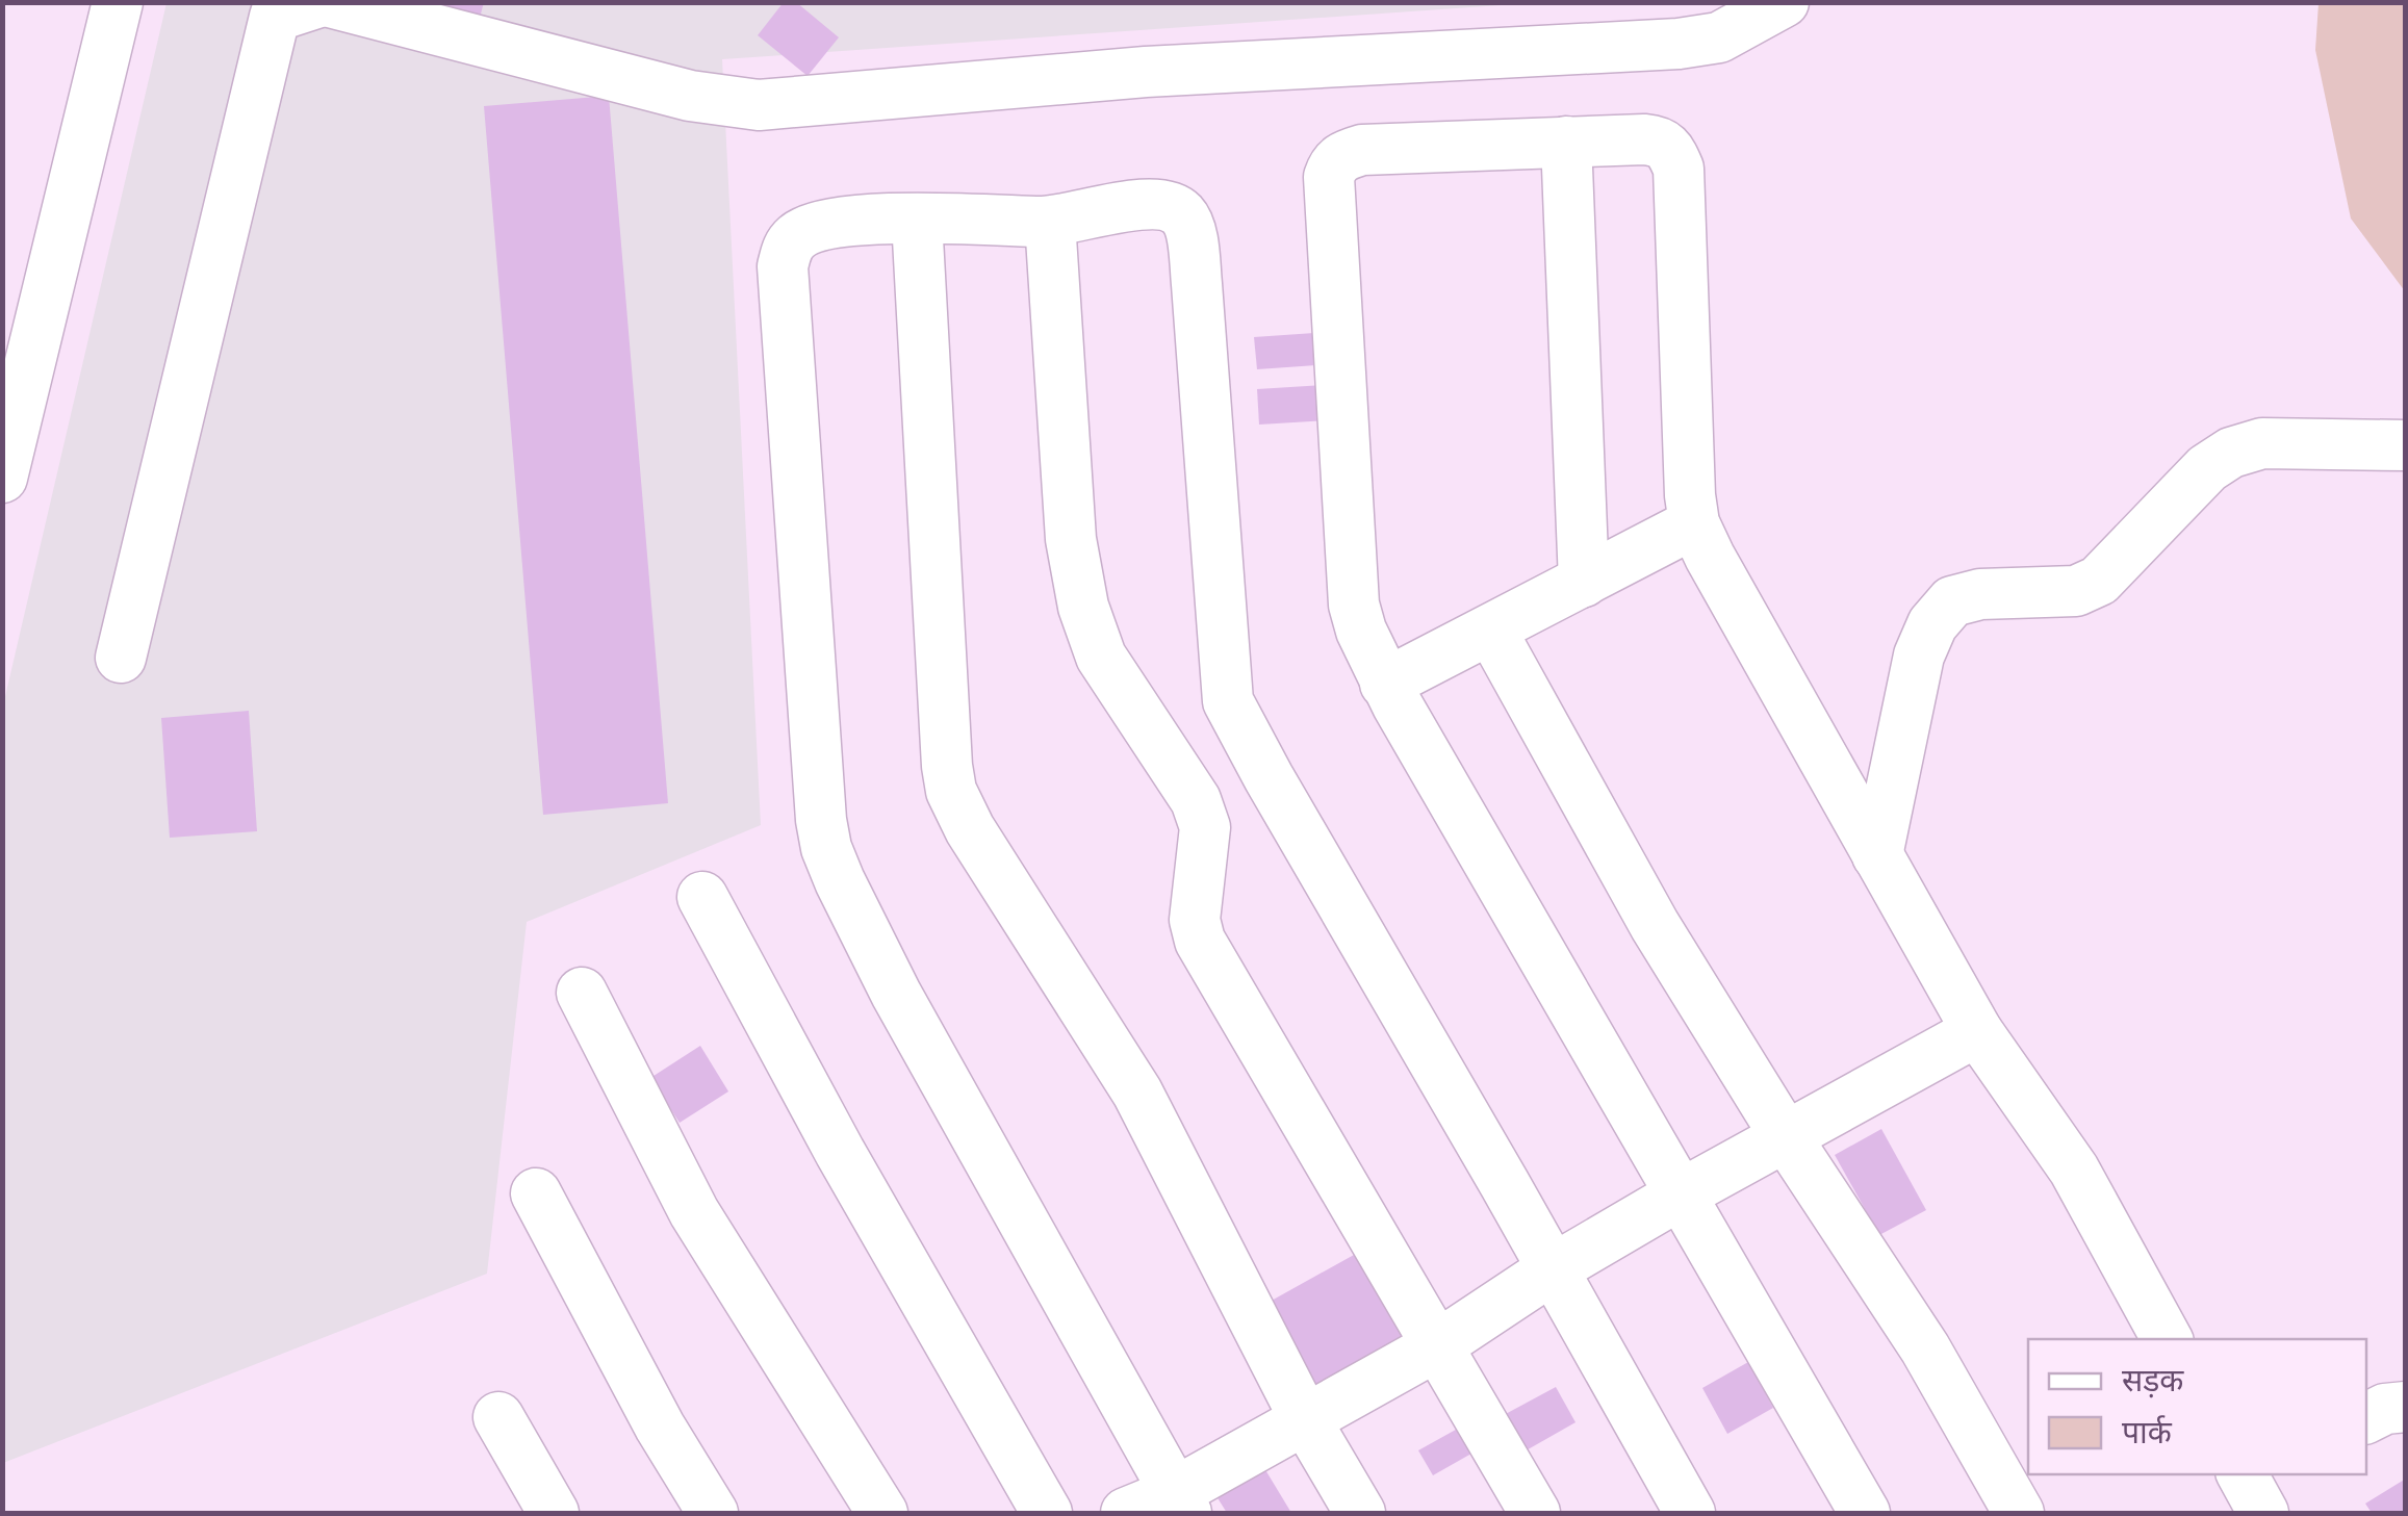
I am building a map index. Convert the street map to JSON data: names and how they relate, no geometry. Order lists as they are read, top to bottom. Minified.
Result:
{"legend":["सड़क","पार्क"]}
